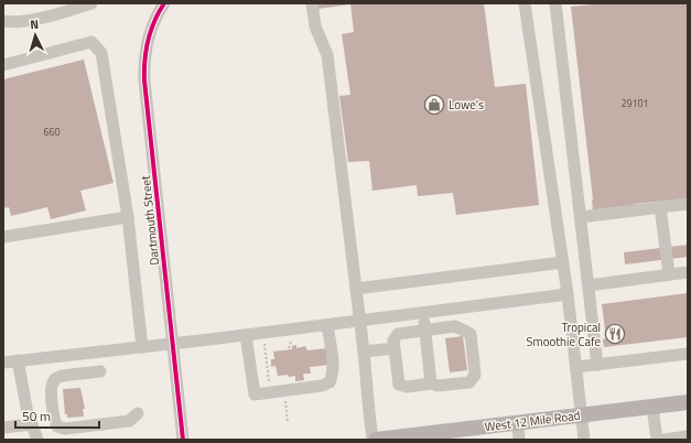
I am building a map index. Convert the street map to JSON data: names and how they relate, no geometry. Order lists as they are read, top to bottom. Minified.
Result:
{"streets":{"main road":["West 12 Mile Road"],"street":["Dartmouth Street"]},"places":{"shop":["Lowe's"],"restaurant":["Tropical Smoothie Cafe"]},"house_numbers":["29101","660"],"scale_bar":"50 m","north":"top"}
